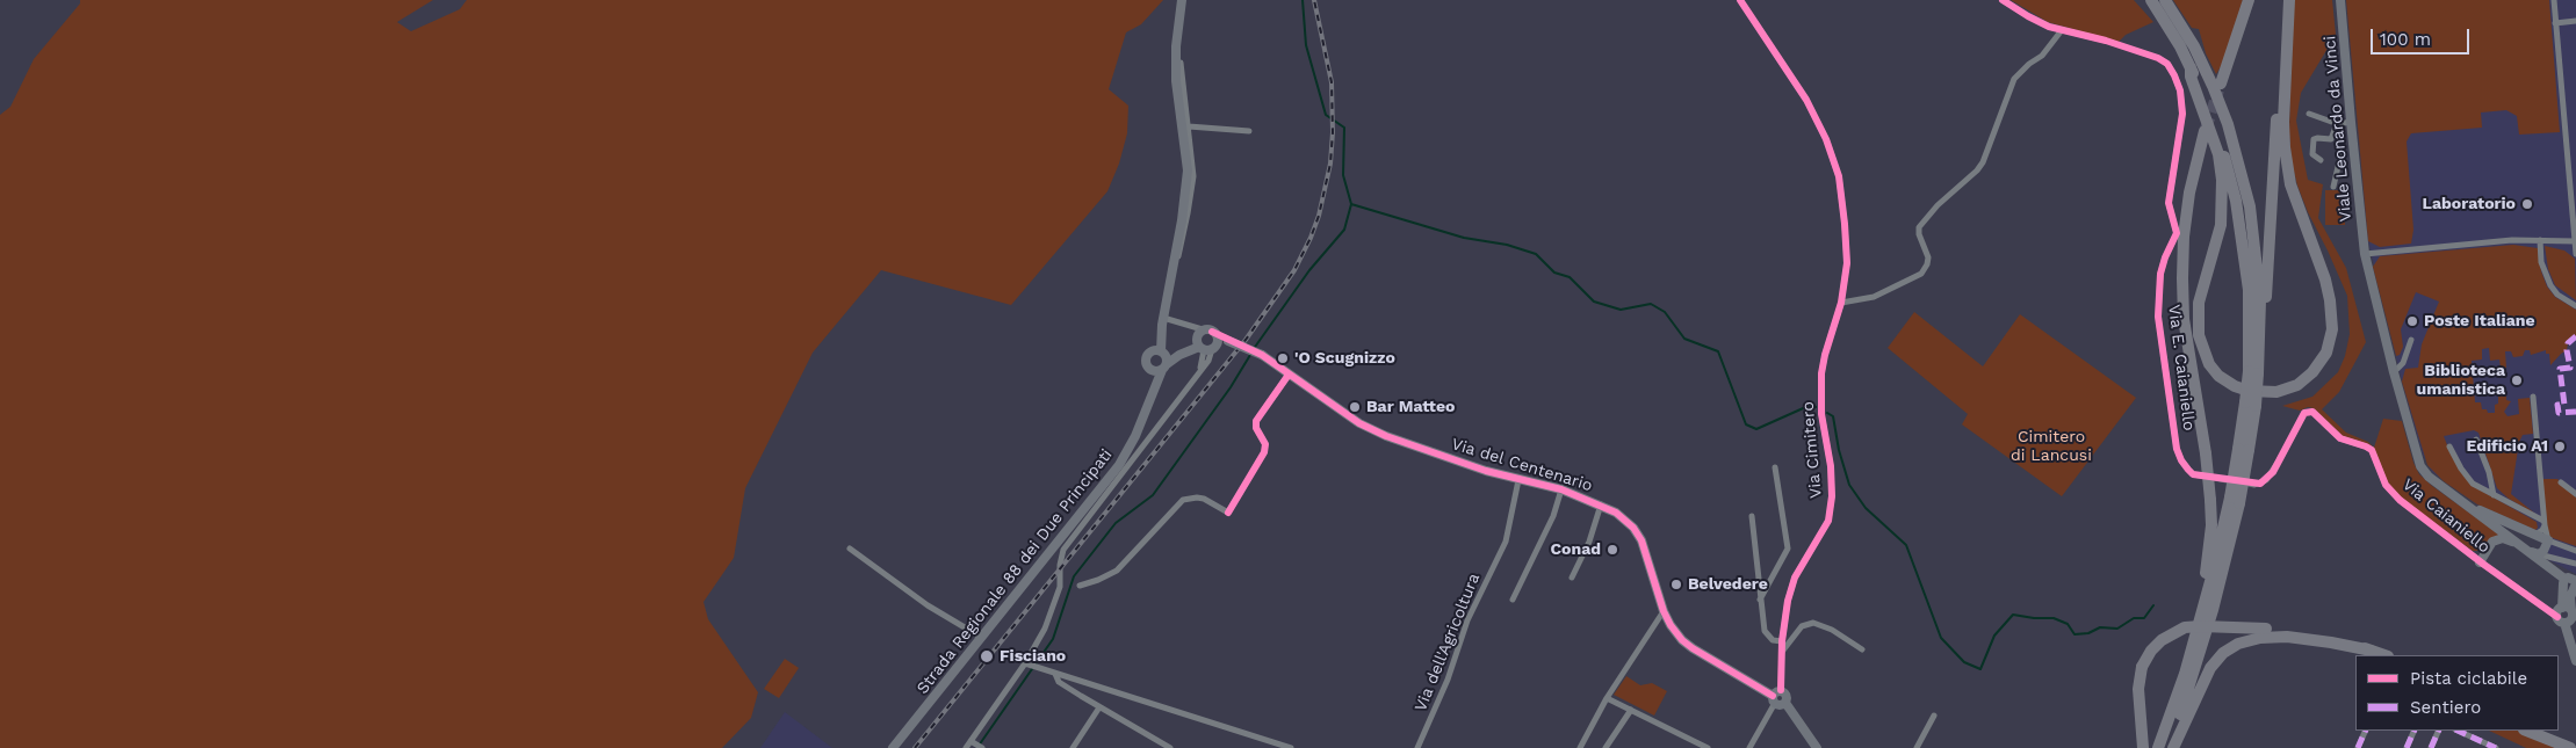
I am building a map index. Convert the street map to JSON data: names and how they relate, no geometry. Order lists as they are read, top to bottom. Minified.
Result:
{"streets":{"street":["Viale Leonardo da Vinci","Via E. Caianiello","Via Cimitero","Via del Centenario","Via Caianiello","Strada Regionale 88 dei Due Principati","Via dell'Agricoltura"]},"crossings":[["Via E. Caianiello","Via Caianiello"],["Via Cimitero","Via del Centenario"],["Via del Centenario","Via dell'Agricoltura"]],"parks":["Cimitero di Lancusi"],"places":["Laboratorio","Poste Italiane","'O Scugnizzo","Biblioteca umanistica","Bar Matteo","Edificio A1","Conad","Belvedere","Fisciano"],"legend":["Pista ciclabile","Sentiero"],"scale_bar":"100 m"}
